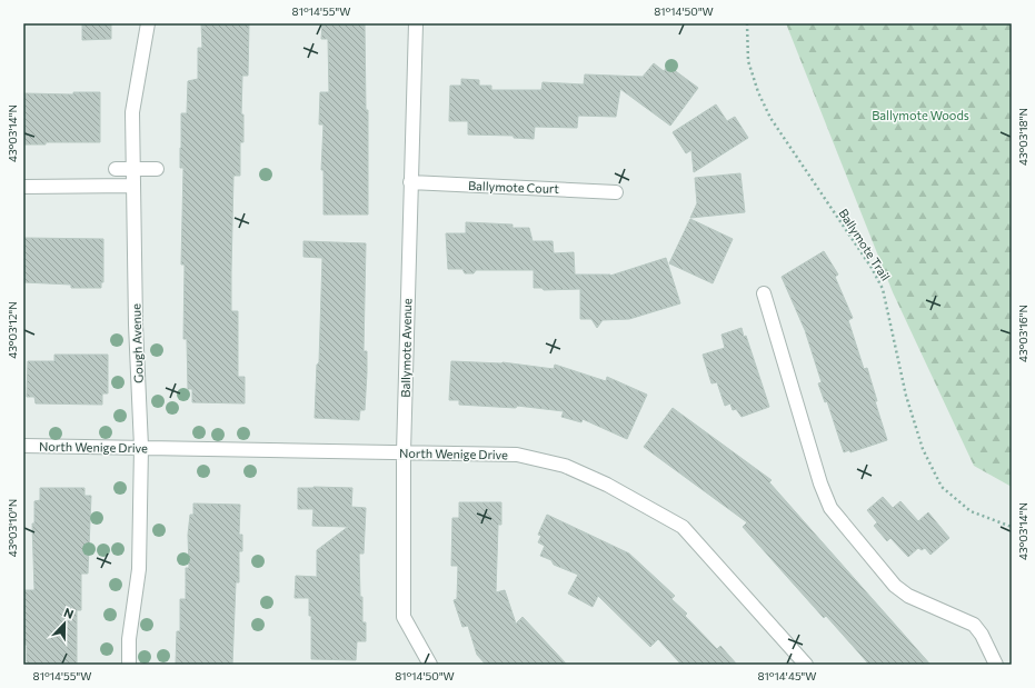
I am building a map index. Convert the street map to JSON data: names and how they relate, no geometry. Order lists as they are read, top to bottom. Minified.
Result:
{"streets":{"street":["Ballymote Court","Gough Avenue","Ballymote Avenue","North Wenige Drive"],"path":["Ballymote Trail"]},"crossings":[["Ballymote Court","Ballymote Avenue"],["Gough Avenue","North Wenige Drive"],["Ballymote Avenue","North Wenige Drive"]],"parks":["Ballymote Woods"],"north":"top","coordinates":["81°14'55\"W","81°14'50\"W","43°03'14\"N","43°03'18\"N","43°03'12\"N","43°03'16\"N","43°03'10\"N","81°14'45\"W"]}
